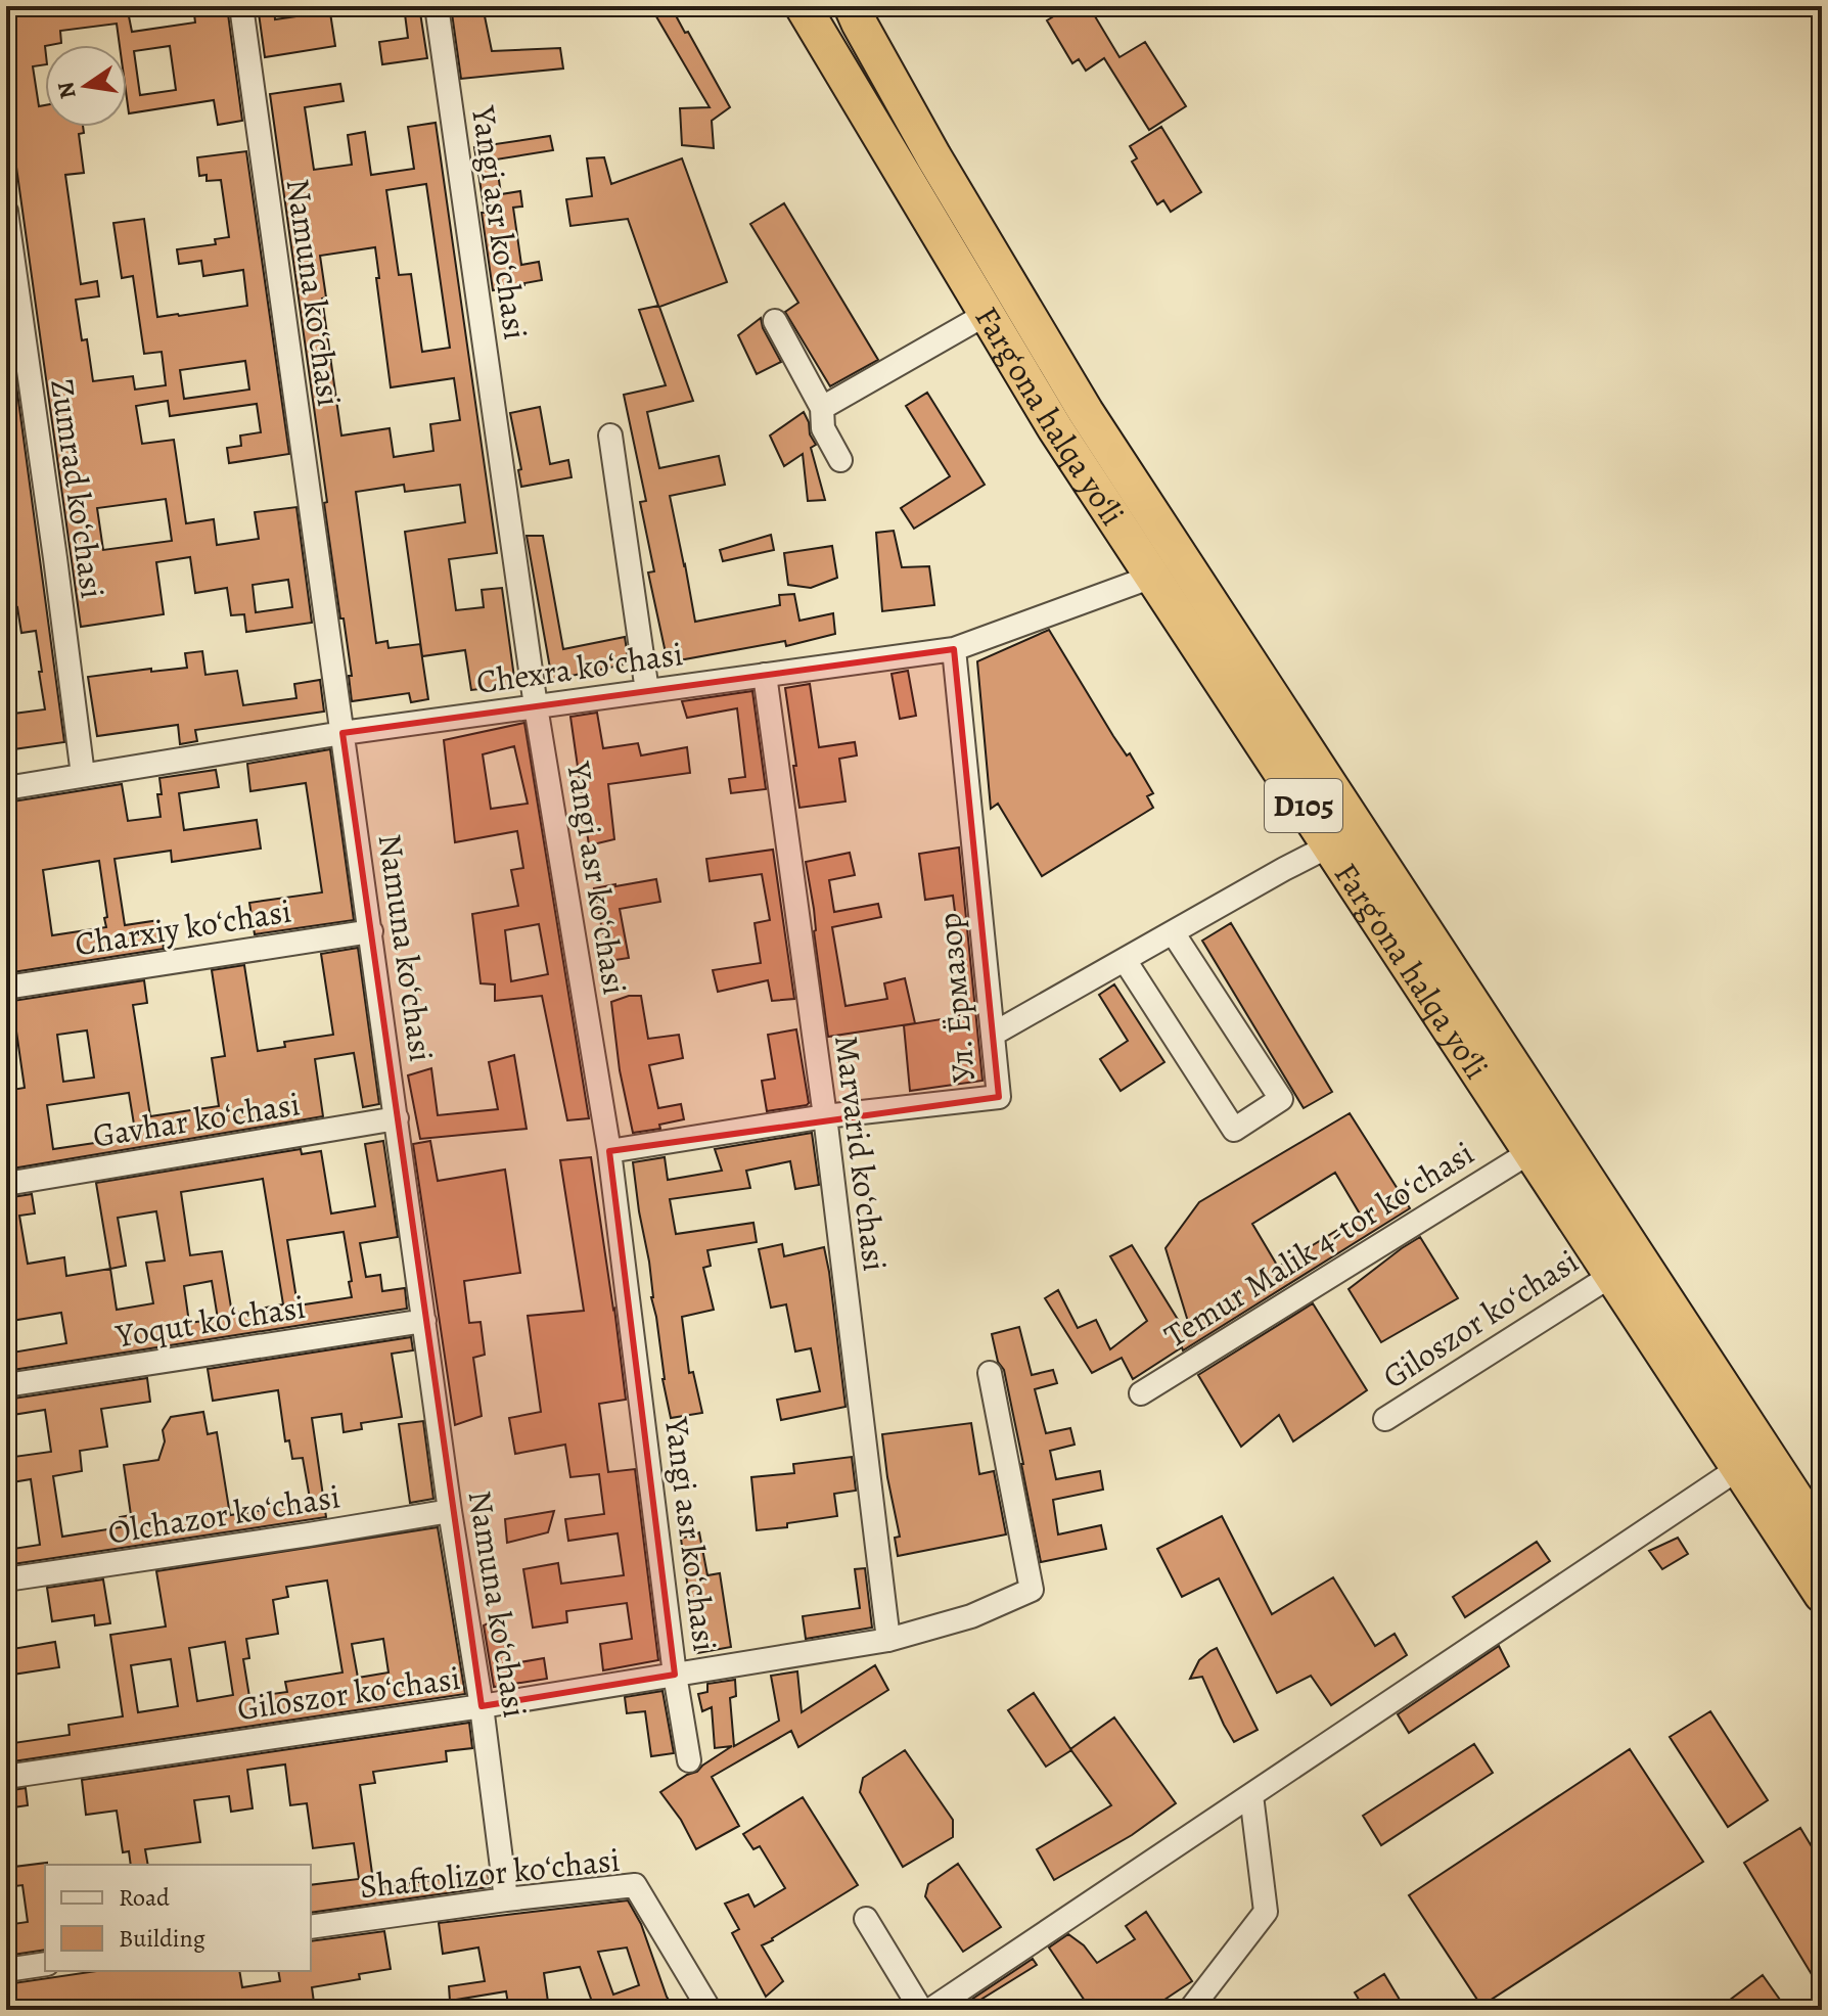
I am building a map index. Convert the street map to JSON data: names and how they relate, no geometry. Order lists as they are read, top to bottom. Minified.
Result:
{"streets":{"highway":["Farg‘ona halqa yo‘li","D105"],"street":["Yangi asr koʻchasi","Namuna koʻchasi","Zumrad koʻchasi","Chexra koʻchasi","Charxiy koʻchasi","Ул. Ёрмазор","Gavhar koʻchasi","Marvarid koʻchasi","Temur Malik 4-tor koʻchasi","Giloszor koʻchasi","Yoqut koʻchasi","Olchazor koʻchasi","Shaftolizor koʻchasi"]},"crossings":[["Yangi asr koʻchasi","Chexra koʻchasi"],["Yangi asr koʻchasi","Ул. Ёрмазор"],["Yangi asr koʻchasi","Giloszor koʻchasi"],["Namuna koʻchasi","Chexra koʻchasi"],["Namuna koʻchasi","Charxiy koʻchasi"],["Namuna koʻchasi","Gavhar koʻchasi"],["Namuna koʻchasi","Giloszor koʻchasi"],["Namuna koʻchasi","Yoqut koʻchasi"],["Namuna koʻchasi","Olchazor koʻchasi"],["Namuna koʻchasi","Shaftolizor koʻchasi"],["Farg‘ona halqa yo‘li","Chexra koʻchasi"],["Farg‘ona halqa yo‘li","Temur Malik 4-tor koʻchasi"],["Farg‘ona halqa yo‘li","Giloszor koʻchasi"],["Zumrad koʻchasi","Chexra koʻchasi"],["Chexra koʻchasi","Ул. Ёрмазор"],["Chexra koʻchasi","Marvarid koʻchasi"],["Ул. Ёрмазор","Marvarid koʻchasi"],["Marvarid koʻchasi","Giloszor koʻchasi"]],"legend":["Road","Building"],"north":"left"}
